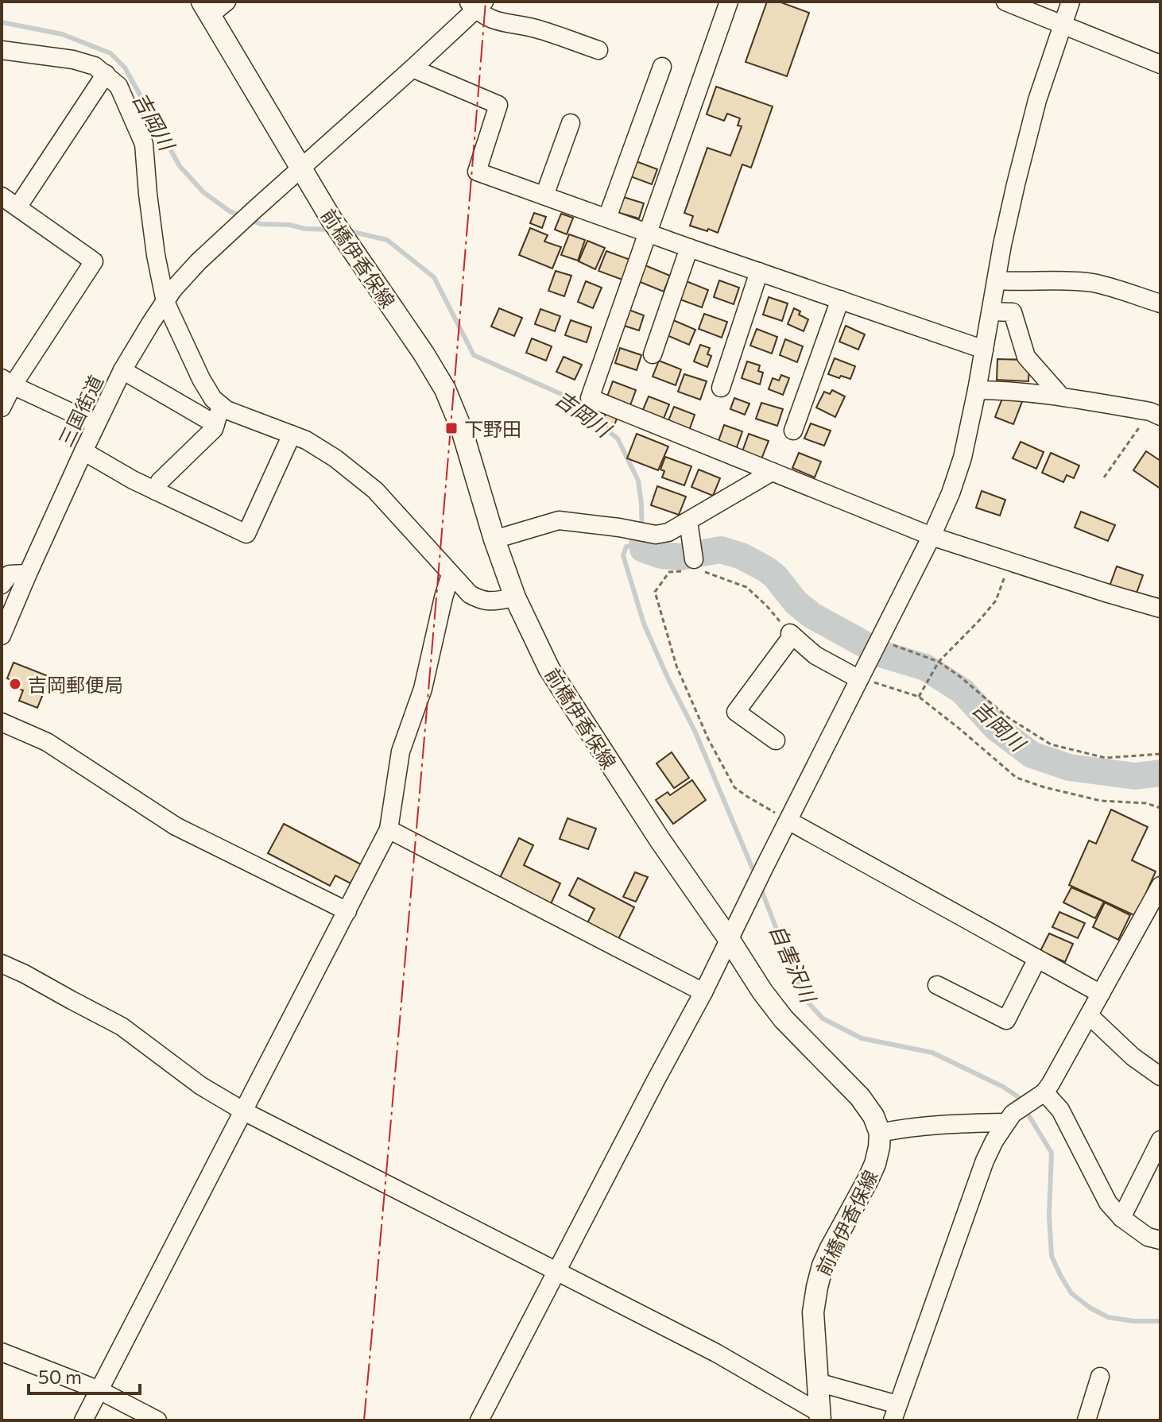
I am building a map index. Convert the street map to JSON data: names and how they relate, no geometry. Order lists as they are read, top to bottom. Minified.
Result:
{"streets":{"main road":["前橋伊香保線"],"street":["三国街道"]},"crossings":[["前橋伊香保線","三国街道"]],"water":["吉岡川","自害沢川"],"places":{"transit":["下野田"],"other":["吉岡郵便局"]},"scale_bar":"50 m"}
